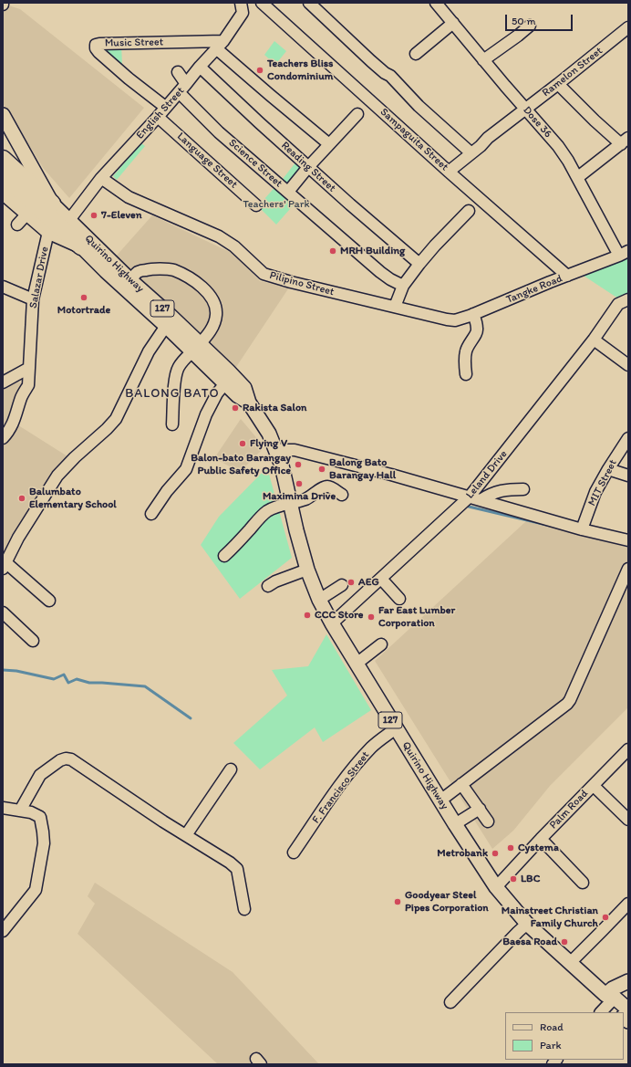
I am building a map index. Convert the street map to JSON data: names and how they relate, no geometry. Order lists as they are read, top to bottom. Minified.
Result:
{"streets":{"main road":["Quirino Highway","127"],"street":["Music Street","Ramelon Street","English Street","Dose 36","Sampaguita Street","Language Street","Science Street","Reading Street","Salazar Drive","Pilipino Street","Tangke Road","Leland Drive","MIT Street","F. Francisco Street","Palm Road"]},"crossings":[["Music Street","English Street"],["Ramelon Street","Dose 36"],["Ramelon Street","Sampaguita Street"],["English Street","Language Street"],["English Street","Science Street"],["English Street","Reading Street"],["English Street","Quirino Highway"],["English Street","Pilipino Street"],["Dose 36","Tangke Road"],["Sampaguita Street","Tangke Road"],["Quirino Highway","Salazar Drive"],["Quirino Highway","Leland Drive"],["Quirino Highway","F. Francisco Street"],["Quirino Highway","Palm Road"],["Pilipino Street","Tangke Road"]],"districts":["BALONG BATO"],"parks":["Teachers' Park"],"places":["Teachers Bliss Condominium","7-Eleven","MRH Building","Motortrade","Rakista Salon","Flying V","Balon-bato Barangay Public Safety Office","Balong Bato Barangay Hall","Maximina Drive","Balumbato Elementary School","AEG","CCC Store","Far East Lumber Corporation","Cystema","Metrobank","LBC","Goodyear Steel Pipes Corporation","Mainstreet Christian Family Church","Baesa Road"],"legend":["Road","Park"],"scale_bar":"50 m"}
